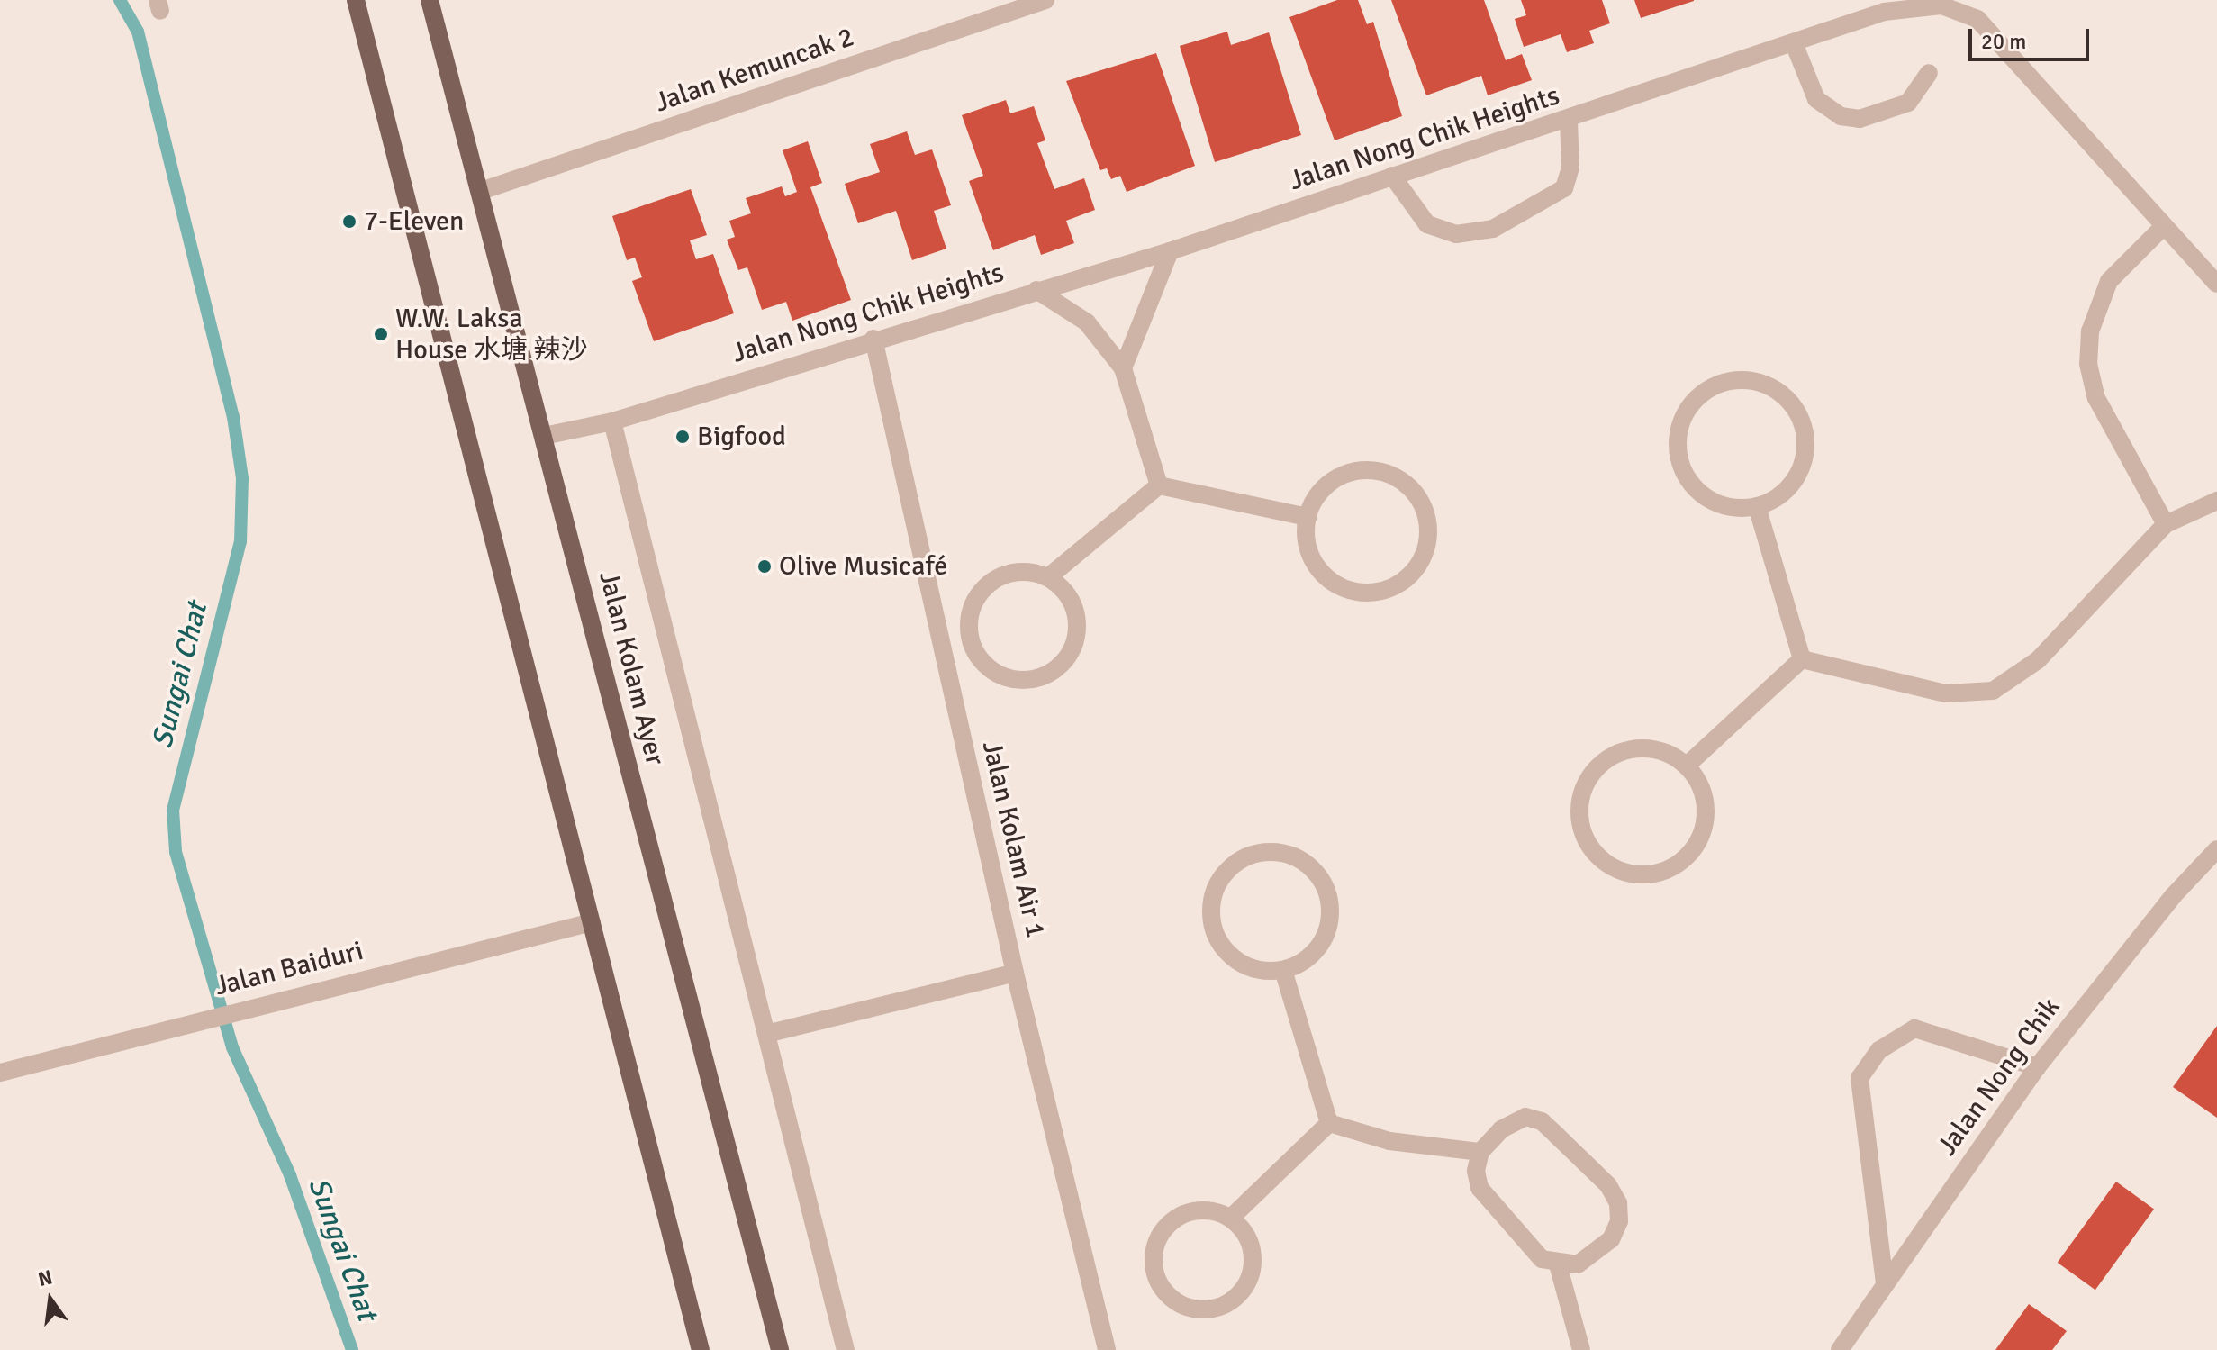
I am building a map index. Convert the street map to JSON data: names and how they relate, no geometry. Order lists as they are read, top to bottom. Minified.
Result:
{"streets":{"main road":["Jalan Kolam Ayer"],"street":["Jalan Kemuncak 2","Jalan Nong Chik Heights","Jalan Kolam Air 1","Jalan Baiduri","Jalan Nong Chik"]},"crossings":[["Jalan Kemuncak 2","Jalan Kolam Ayer"],["Jalan Nong Chik Heights","Jalan Kolam Ayer"],["Jalan Nong Chik Heights","Jalan Kolam Air 1"]],"water":["Sungai Chat"],"places":["7-Eleven","W.W. Laksa House 水塘 辣沙","Bigfood","Olive Musicafé"],"scale_bar":"20 m","north":"top"}
